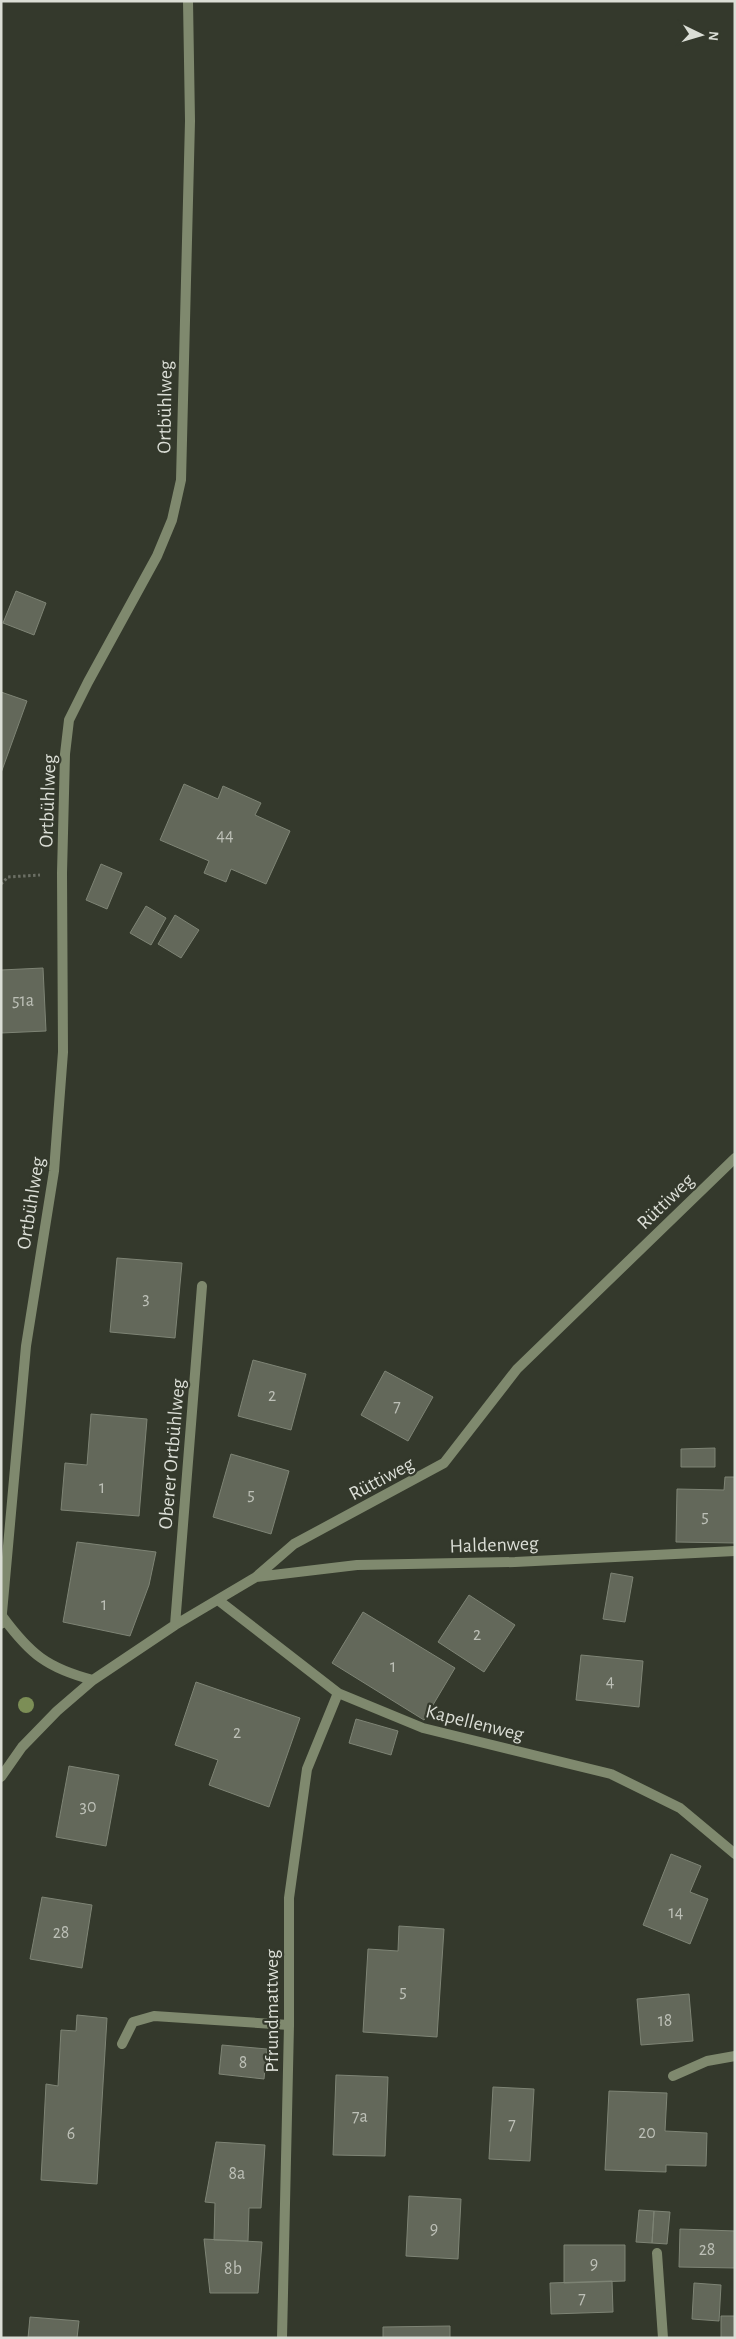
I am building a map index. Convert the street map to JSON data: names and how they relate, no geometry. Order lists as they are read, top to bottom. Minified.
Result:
{"streets":{"street":["Ortbühlweg","Rüttiweg","Oberer Ortbühlweg","Haldenweg","Kapellenweg","Pfrundmattweg"]},"crossings":[["Rüttiweg","Oberer Ortbühlweg"],["Rüttiweg","Haldenweg"],["Rüttiweg","Kapellenweg"],["Kapellenweg","Pfrundmattweg"]],"house_numbers":["44","51a","3","2","7","1","5","5","1","2","1","4","2","30","14","28","5","18","8","7a","7","20","6","8a","9","28","9","8b","7"],"north":"right"}
